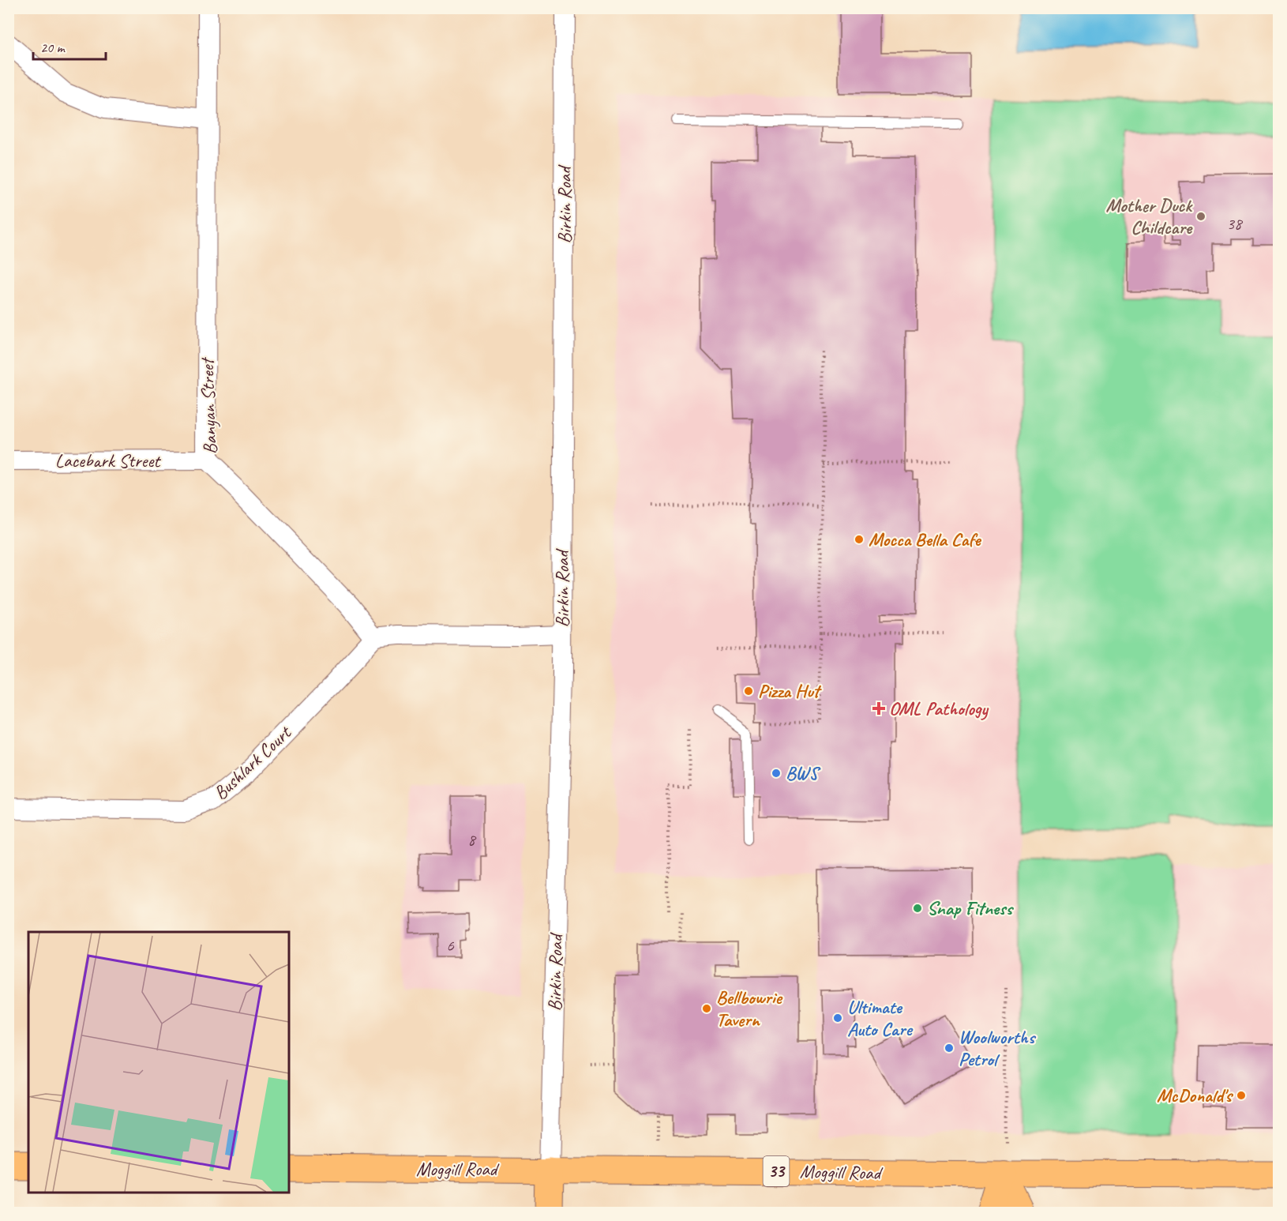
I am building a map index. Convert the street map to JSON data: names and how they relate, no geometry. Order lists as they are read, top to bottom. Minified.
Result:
{"streets":{"main road":["Moggill Road","33"],"street":["Birkin Road","Banyan Street","Lacebark Street","Bushlark Court"]},"crossings":[["Birkin Road","Moggill Road"],["Banyan Street","Lacebark Street"],["Banyan Street","Bushlark Court"]],"places":{"other":["Mother Duck Childcare","Mocca Bella Cafe","Pizza Hut","BWS","Snap Fitness","Bellbowrie Tavern","Ultimate Auto Care","Woolworths Petrol","McDonald's"],"health":["OML Pathology"]},"house_numbers":["38","8","6"],"scale_bar":"20 m"}
